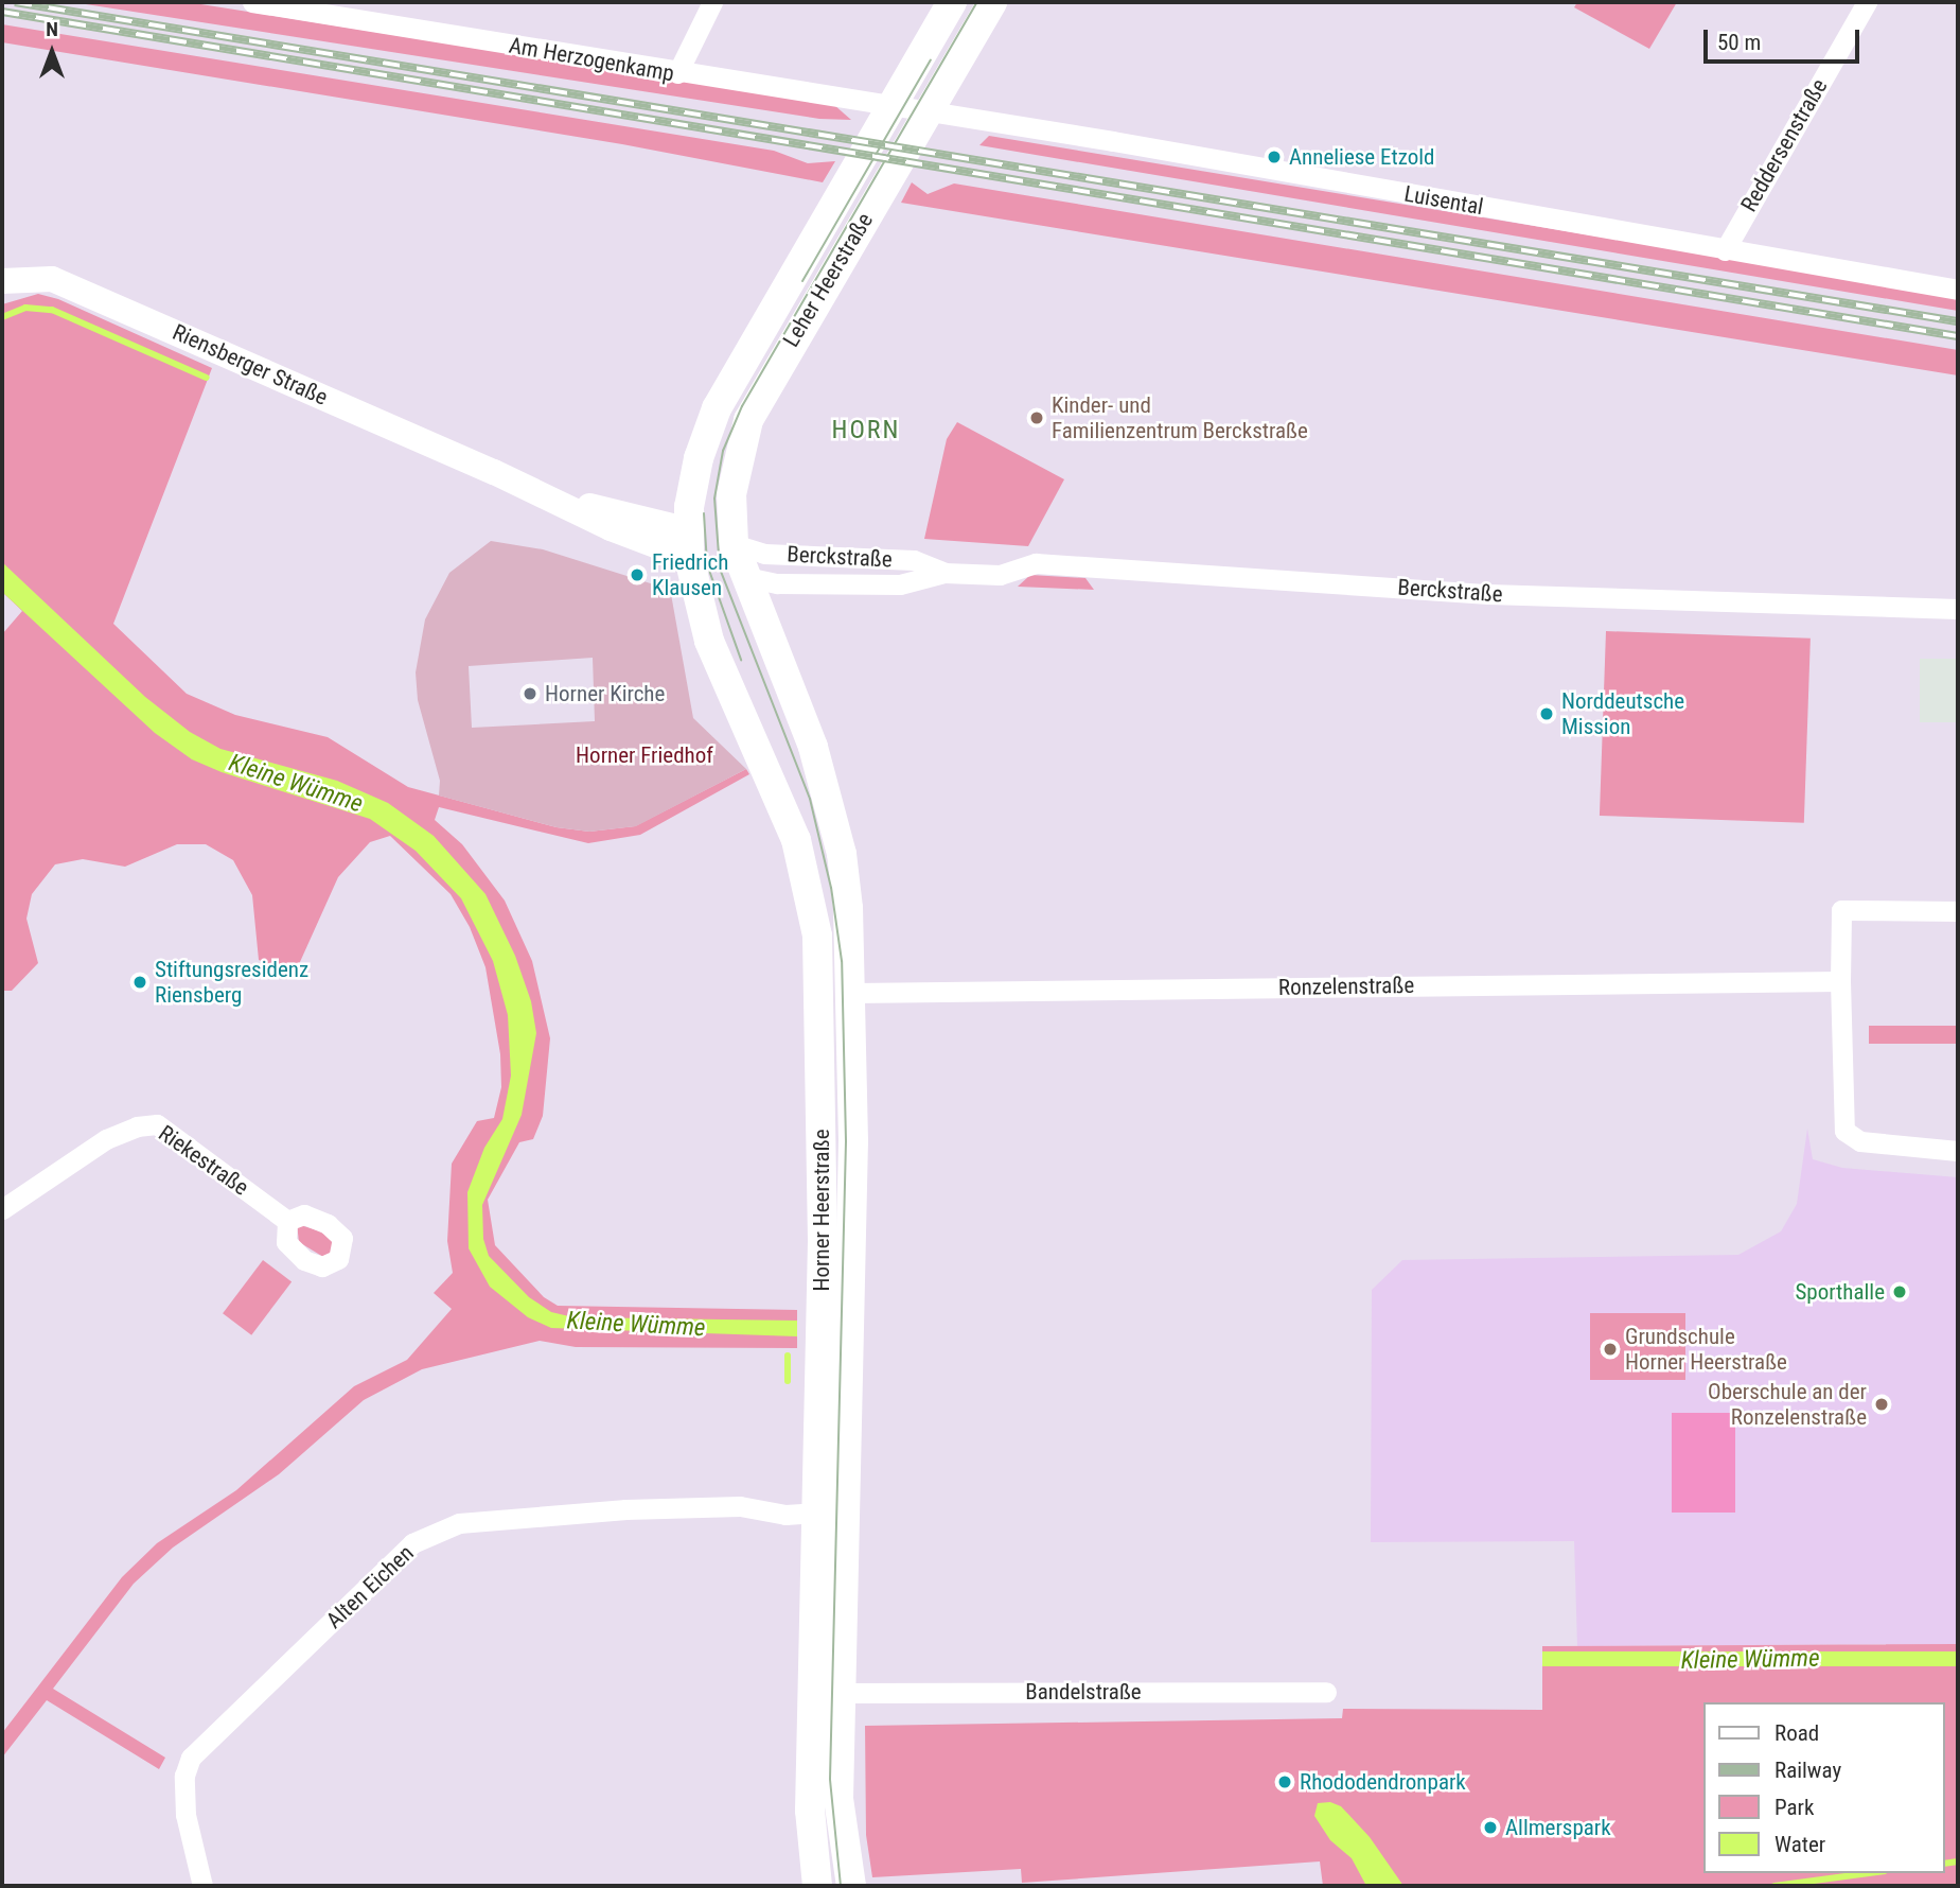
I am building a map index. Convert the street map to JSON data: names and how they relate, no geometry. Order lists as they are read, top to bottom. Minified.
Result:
{"streets":{"main road":["Leher Heerstraße","Horner Heerstraße"],"street":["Am Herzogenkamp","Reddersenstraße","Luisental","Riensberger Straße","Berckstraße","Ronzelenstraße","Riekestraße","Alten Eichen","Bandelstraße"]},"crossings":[["Am Herzogenkamp","Luisental"],["Am Herzogenkamp","Leher Heerstraße"],["Reddersenstraße","Luisental"],["Luisental","Leher Heerstraße"],["Leher Heerstraße","Riensberger Straße"],["Leher Heerstraße","Berckstraße"],["Leher Heerstraße","Horner Heerstraße"],["Riensberger Straße","Horner Heerstraße"],["Berckstraße","Horner Heerstraße"],["Ronzelenstraße","Horner Heerstraße"],["Horner Heerstraße","Alten Eichen"],["Horner Heerstraße","Bandelstraße"]],"districts":["HORN"],"water":["Kleine Wümme"],"parks":["Horner Friedhof"],"places":["Anneliese Etzold","Kinder- und Familienzentrum Berckstraße","Friedrich Klausen","Horner Kirche","Norddeutsche Mission","Stiftungsresidenz Riensberg","Sporthalle","Grundschule Horner Heerstraße","Oberschule an der Ronzelenstraße","Rhododendronpark","Allmerspark"],"legend":["Road","Railway","Park","Water"],"scale_bar":"50 m","north":"top"}
